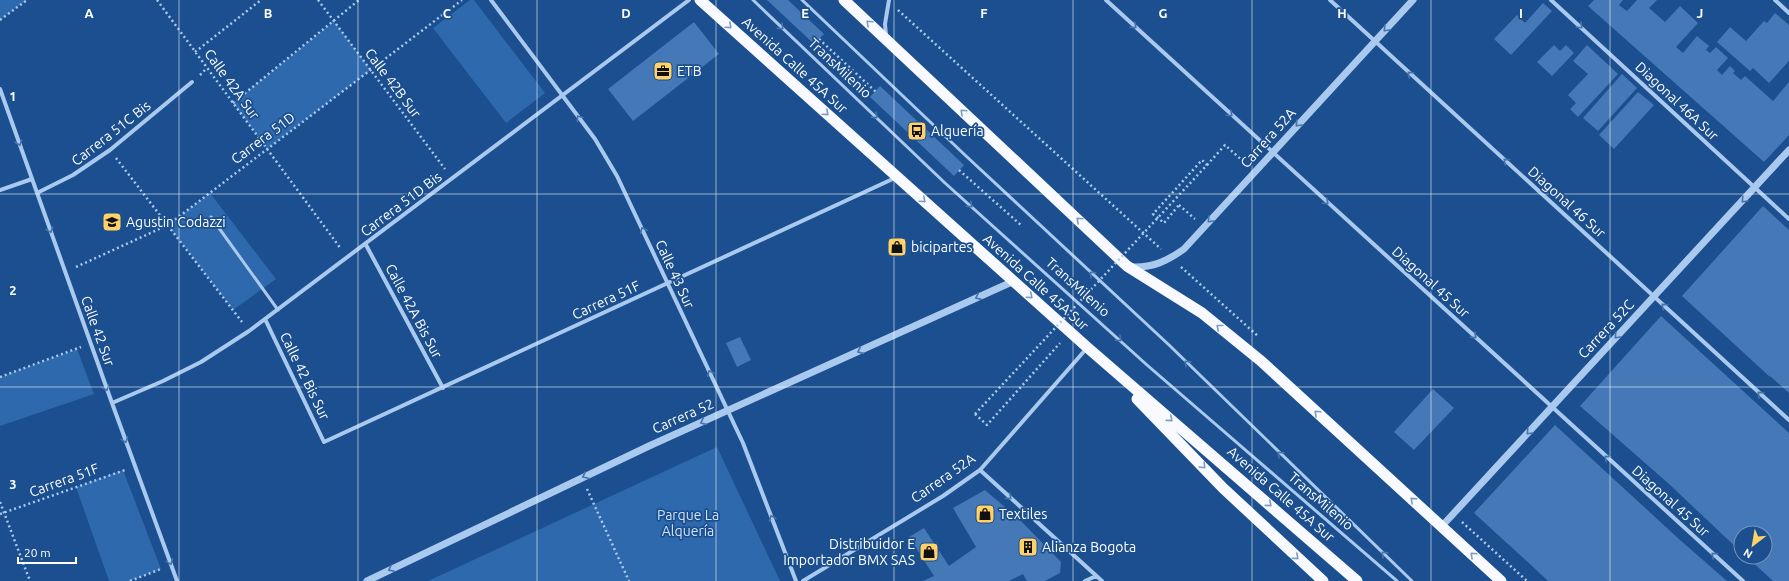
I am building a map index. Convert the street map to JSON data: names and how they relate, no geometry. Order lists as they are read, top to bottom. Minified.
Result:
{"streets":{"highway":["Avenida Calle 45A Sur"],"street":["Diagonal 46A Sur","Carrera 51C Bis","Carrera 52A","Diagonal 46 Sur","Carrera 51D Bis","Calle 43 Sur","Diagonal 45 Sur","Carrera 51F","Calle 42A Bis Sur","Carrera 52C","Calle 42 Sur","Calle 42 Bis Sur","Carrera 52"],"lane":["TransMilenio"],"path":["Calle 42B Sur","Calle 42A Sur","Carrera 51D"]},"crossings":[["Avenida Calle 45A Sur","Carrera 52A"],["Avenida Calle 45A Sur","Carrera 51F"],["Avenida Calle 45A Sur","Carrera 52"],["Calle 42B Sur","Carrera 51D"],["Calle 42B Sur","Carrera 51D Bis"],["Calle 42A Sur","Carrera 51D"],["Calle 42A Sur","Carrera 51D Bis"],["Diagonal 46A Sur","Carrera 52C"],["Carrera 51C Bis","Calle 42 Sur"],["Carrera 51D","Calle 42 Sur"],["Carrera 52A","Diagonal 46 Sur"],["Carrera 52A","Diagonal 45 Sur"],["Diagonal 46 Sur","Carrera 52C"],["Carrera 51D Bis","Calle 43 Sur"],["Carrera 51D Bis","Calle 42A Bis Sur"],["Carrera 51D Bis","Calle 42 Sur"],["Carrera 51D Bis","Calle 42 Bis Sur"],["Calle 43 Sur","Carrera 51F"],["Calle 43 Sur","Carrera 52"],["Diagonal 45 Sur","Carrera 52C"],["Carrera 51F","Calle 42A Bis Sur"],["Carrera 51F","Calle 42 Sur"],["Carrera 51F","Calle 42 Bis Sur"]],"one_way":["Diagonal 46A Sur","Carrera 52A","Diagonal 46 Sur","Calle 43 Sur","Carrera 52C","Calle 42 Sur","Carrera 52"],"parks":["Parque La Alquería"],"places":{"office":["ETB"],"bus stop":["Alquería"],"school or university":["Agustin Codazzi"],"shop":["bicipartes","Textiles","Distribuidor E Importador BMX SAS"],"building":["Alianza Bogota"]},"scale_bar":"20 m","north":"bottom left","grid":{"columns":["A","B","C","D","E","F","G","H","I","J"],"rows":["1","2","3"]}}
